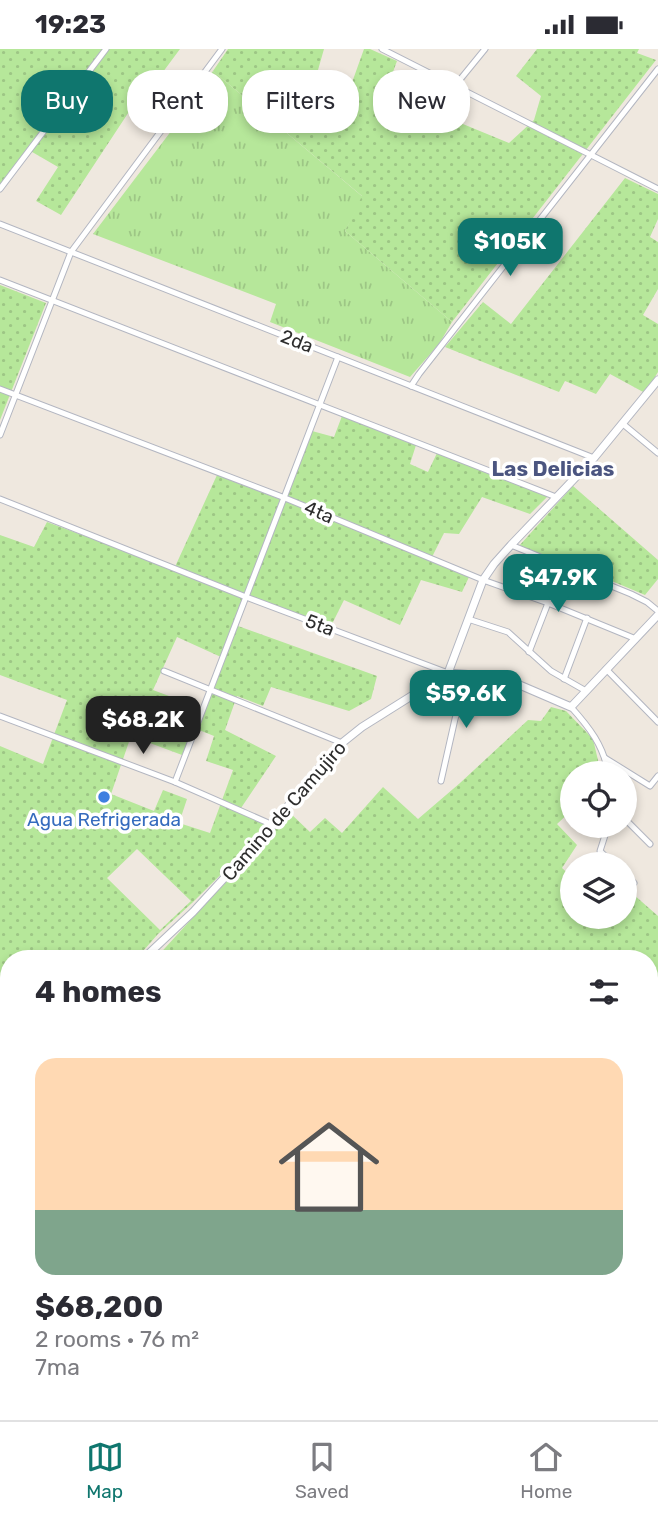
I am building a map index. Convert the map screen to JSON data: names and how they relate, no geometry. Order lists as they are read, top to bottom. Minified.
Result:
{"streets":{"street":["2da","4ta","5ta","Camino de Camujiro"]},"crossings":[["5ta","Camino de Camujiro"]],"districts":["Las Delicias"],"places":["Agua Refrigerada"],"page":{"status":"19:23","chip":["Buy","Rent","Filters","New"],"price":["$105K","$47.9K","$59.6K","$68.2K"],"heading":"4 homes","list":[{"name":"$68,200","note":"2 rooms · 76 m² · 7ma"}],"tabs":["Map","Saved","Home"]}}
